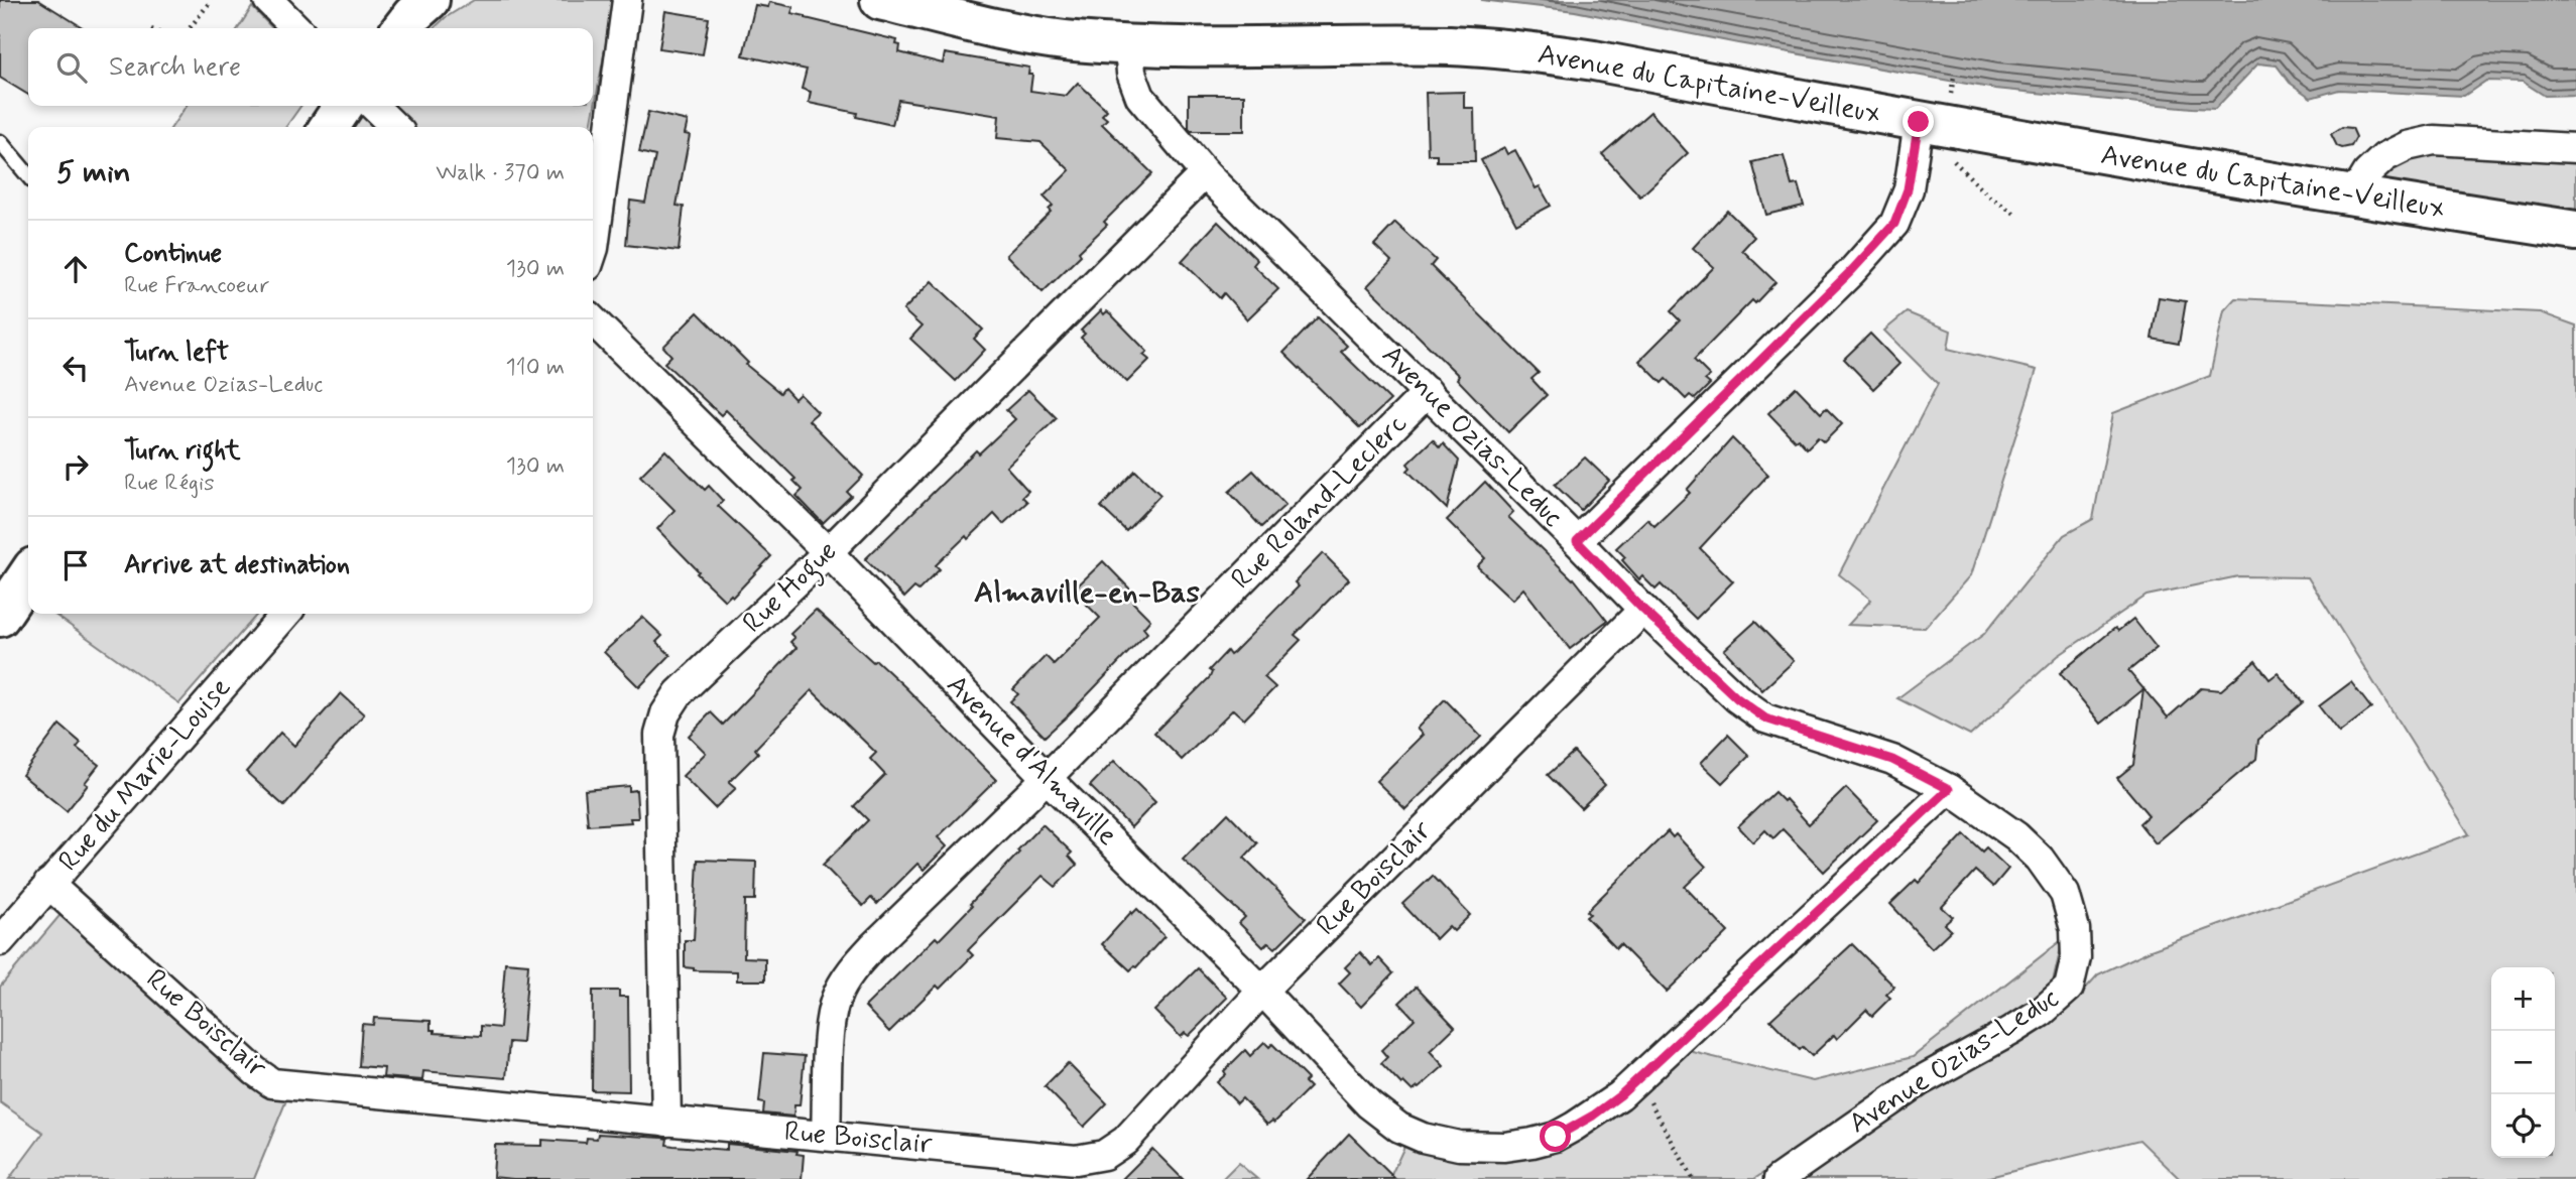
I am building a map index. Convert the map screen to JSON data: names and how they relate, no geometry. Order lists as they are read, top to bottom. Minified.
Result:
{"streets":{"street":["Avenue du Capitaine-Veilleux","Avenue Ozias-Leduc","Rue Roland-Leclerc","Rue Hogue","Avenue d'Almaville","Rue du Marie-Louise","Rue Boisclair"]},"crossings":[["Avenue du Capitaine-Veilleux","Avenue Ozias-Leduc"],["Avenue Ozias-Leduc","Rue Roland-Leclerc"],["Avenue Ozias-Leduc","Rue Hogue"],["Avenue Ozias-Leduc","Avenue d'Almaville"],["Avenue Ozias-Leduc","Rue Boisclair"],["Rue Roland-Leclerc","Avenue d'Almaville"],["Rue Roland-Leclerc","Rue Boisclair"],["Rue Hogue","Avenue d'Almaville"],["Rue Hogue","Rue Boisclair"],["Avenue d'Almaville","Rue Boisclair"],["Rue du Marie-Louise","Rue Boisclair"]],"districts":["Almaville-en-Bas"],"page":{"search":"Search here","heading":["5 min","Walk · 370 m"],"list":[["Continue","Rue Francoeur","130 m"],["Turn left","Avenue Ozias-Leduc","110 m"],["Turn right","Rue Régis","130 m"],"Arrive at destination"],"map_buttons":["+","−"]}}
